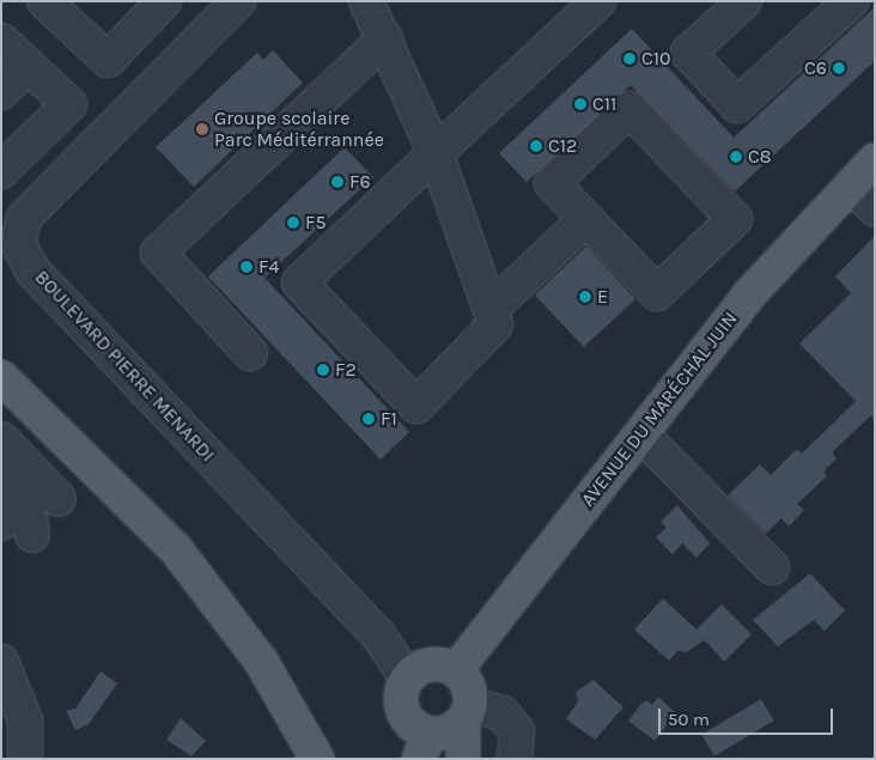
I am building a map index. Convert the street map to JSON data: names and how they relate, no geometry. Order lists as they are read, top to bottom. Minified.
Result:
{"streets":{"main road":["AVENUE DU MARÉCHAL JUIN"],"street":["BOULEVARD PIERRE MENARDI"]},"crossings":[["BOULEVARD PIERRE MENARDI","AVENUE DU MARÉCHAL JUIN"]],"places":["C10","C6","C11","Groupe scolaire Parc Méditérrannée","C12","C8","F6","F5","F4","E","F2","F1"],"scale_bar":"50 m"}
